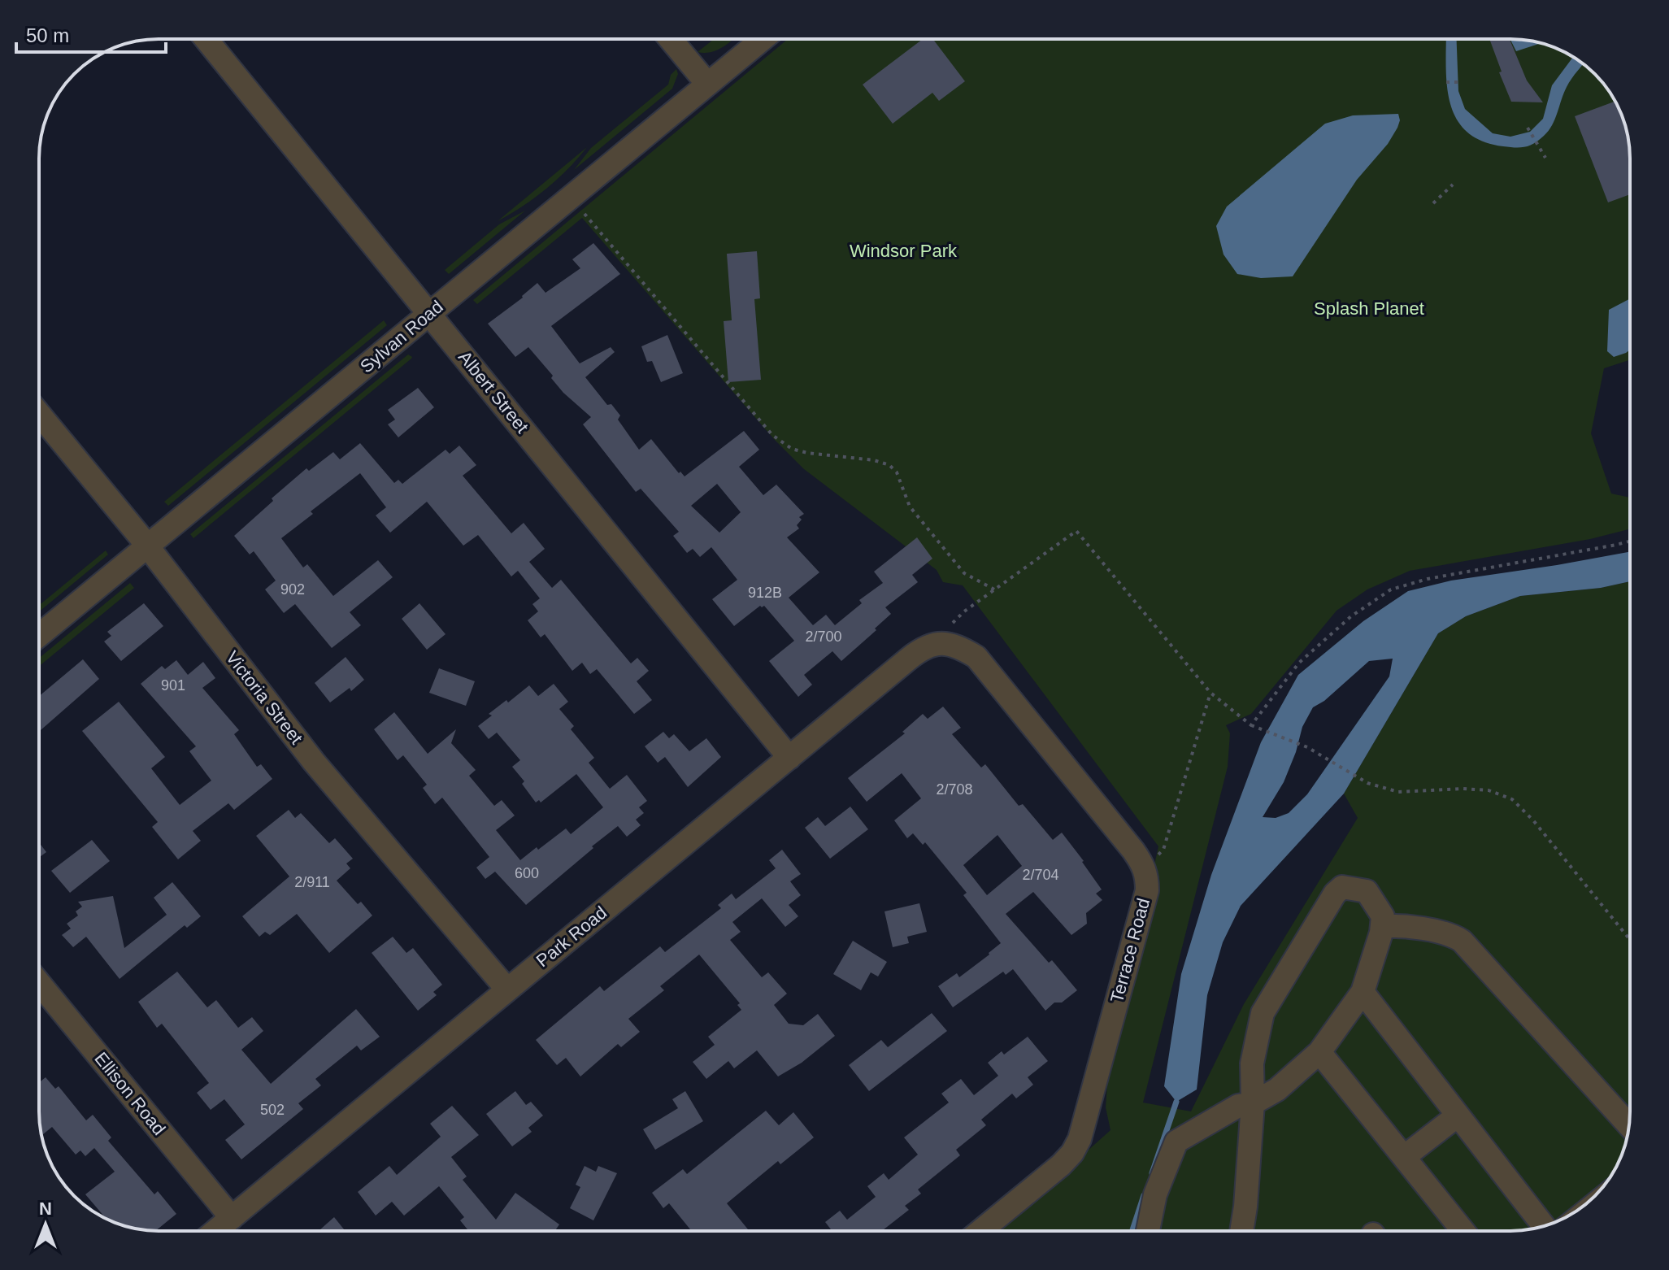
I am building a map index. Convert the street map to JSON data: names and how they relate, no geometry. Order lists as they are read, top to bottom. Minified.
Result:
{"streets":{"street":["Sylvan Road","Albert Street","Victoria Street","Park Road","Terrace Road","Ellison Road"]},"crossings":[["Sylvan Road","Albert Street"],["Sylvan Road","Victoria Street"],["Albert Street","Park Road"],["Victoria Street","Park Road"],["Park Road","Ellison Road"]],"parks":["Windsor Park","Splash Planet"],"house_numbers":["902","912B","2/700","901","2/708","600","2/704","2/911","502"],"scale_bar":"50 m","north":"top"}
